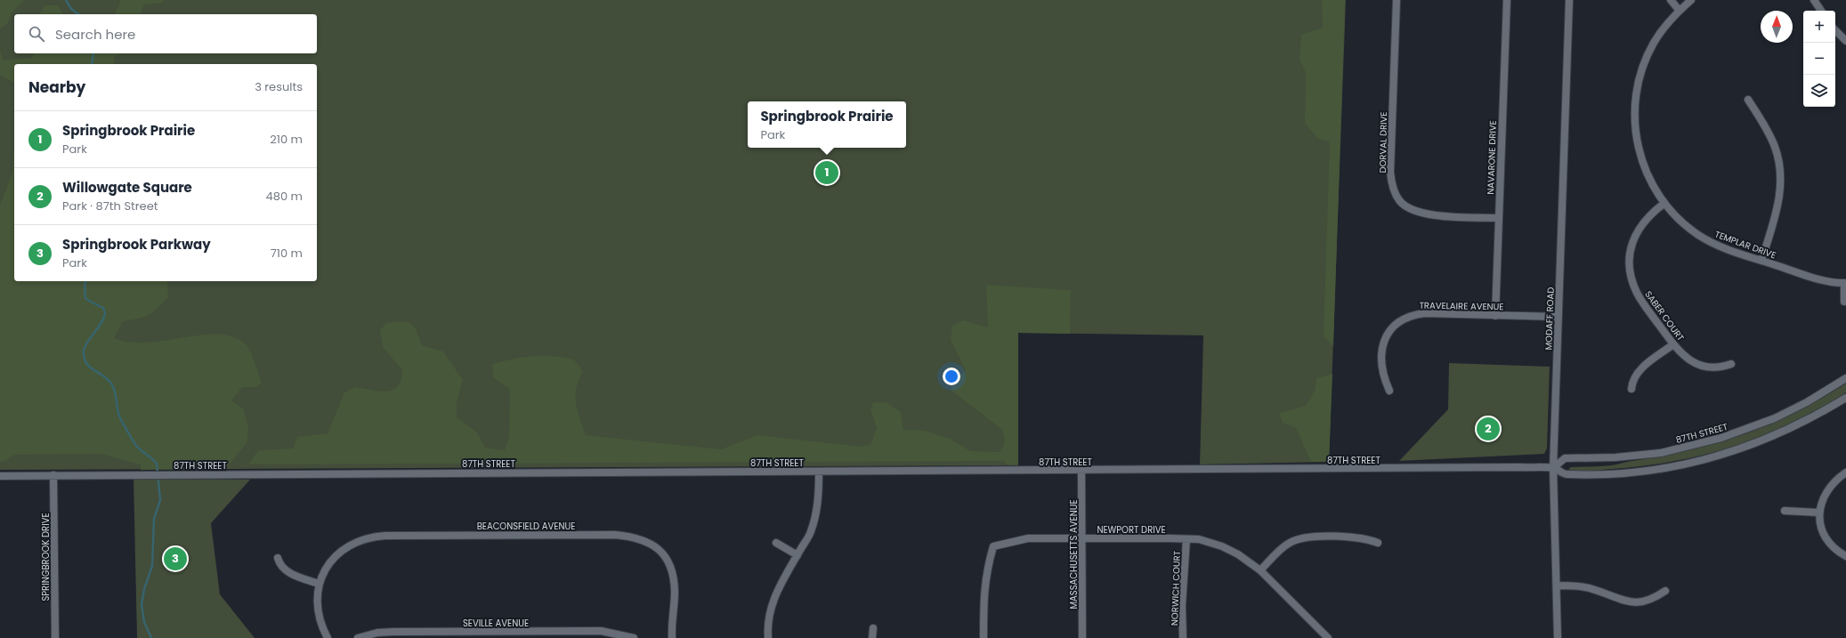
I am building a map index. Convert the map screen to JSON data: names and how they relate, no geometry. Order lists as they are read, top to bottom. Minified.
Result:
{"streets":{"street":["DORVAL DRIVE","NAVARONE DRIVE","TEMPLAR DRIVE","TRAVELAIRE AVENUE","SABER COURT","MODAFF ROAD","87TH STREET","BEACONSFIELD AVENUE","NEWPORT DRIVE","MASSACHUSETTS AVENUE","SPRINGBROOK DRIVE","NORWICH COURT","SEVILLE AVENUE"]},"crossings":[["DORVAL DRIVE","NAVARONE DRIVE"],["NAVARONE DRIVE","TRAVELAIRE AVENUE"],["TEMPLAR DRIVE","SABER COURT"],["TRAVELAIRE AVENUE","MODAFF ROAD"],["MODAFF ROAD","87TH STREET"],["87TH STREET","MASSACHUSETTS AVENUE"],["87TH STREET","SPRINGBROOK DRIVE"],["NEWPORT DRIVE","MASSACHUSETTS AVENUE"],["NEWPORT DRIVE","NORWICH COURT"]],"north":"top","page":{"map_buttons":["+","−"],"search":"Search here","heading":["Nearby","3 results"],"popup":["Springbrook Prairie","Park"],"list":[{"mark":"1","name":"Springbrook Prairie","note":"Park","value":"210 m"},{"mark":"2","name":"Willowgate Square","note":"Park · 87th Street","value":"480 m"},{"mark":"3","name":"Springbrook Parkway","note":"Park","value":"710 m"}],"pins":["1","2","3"]}}
